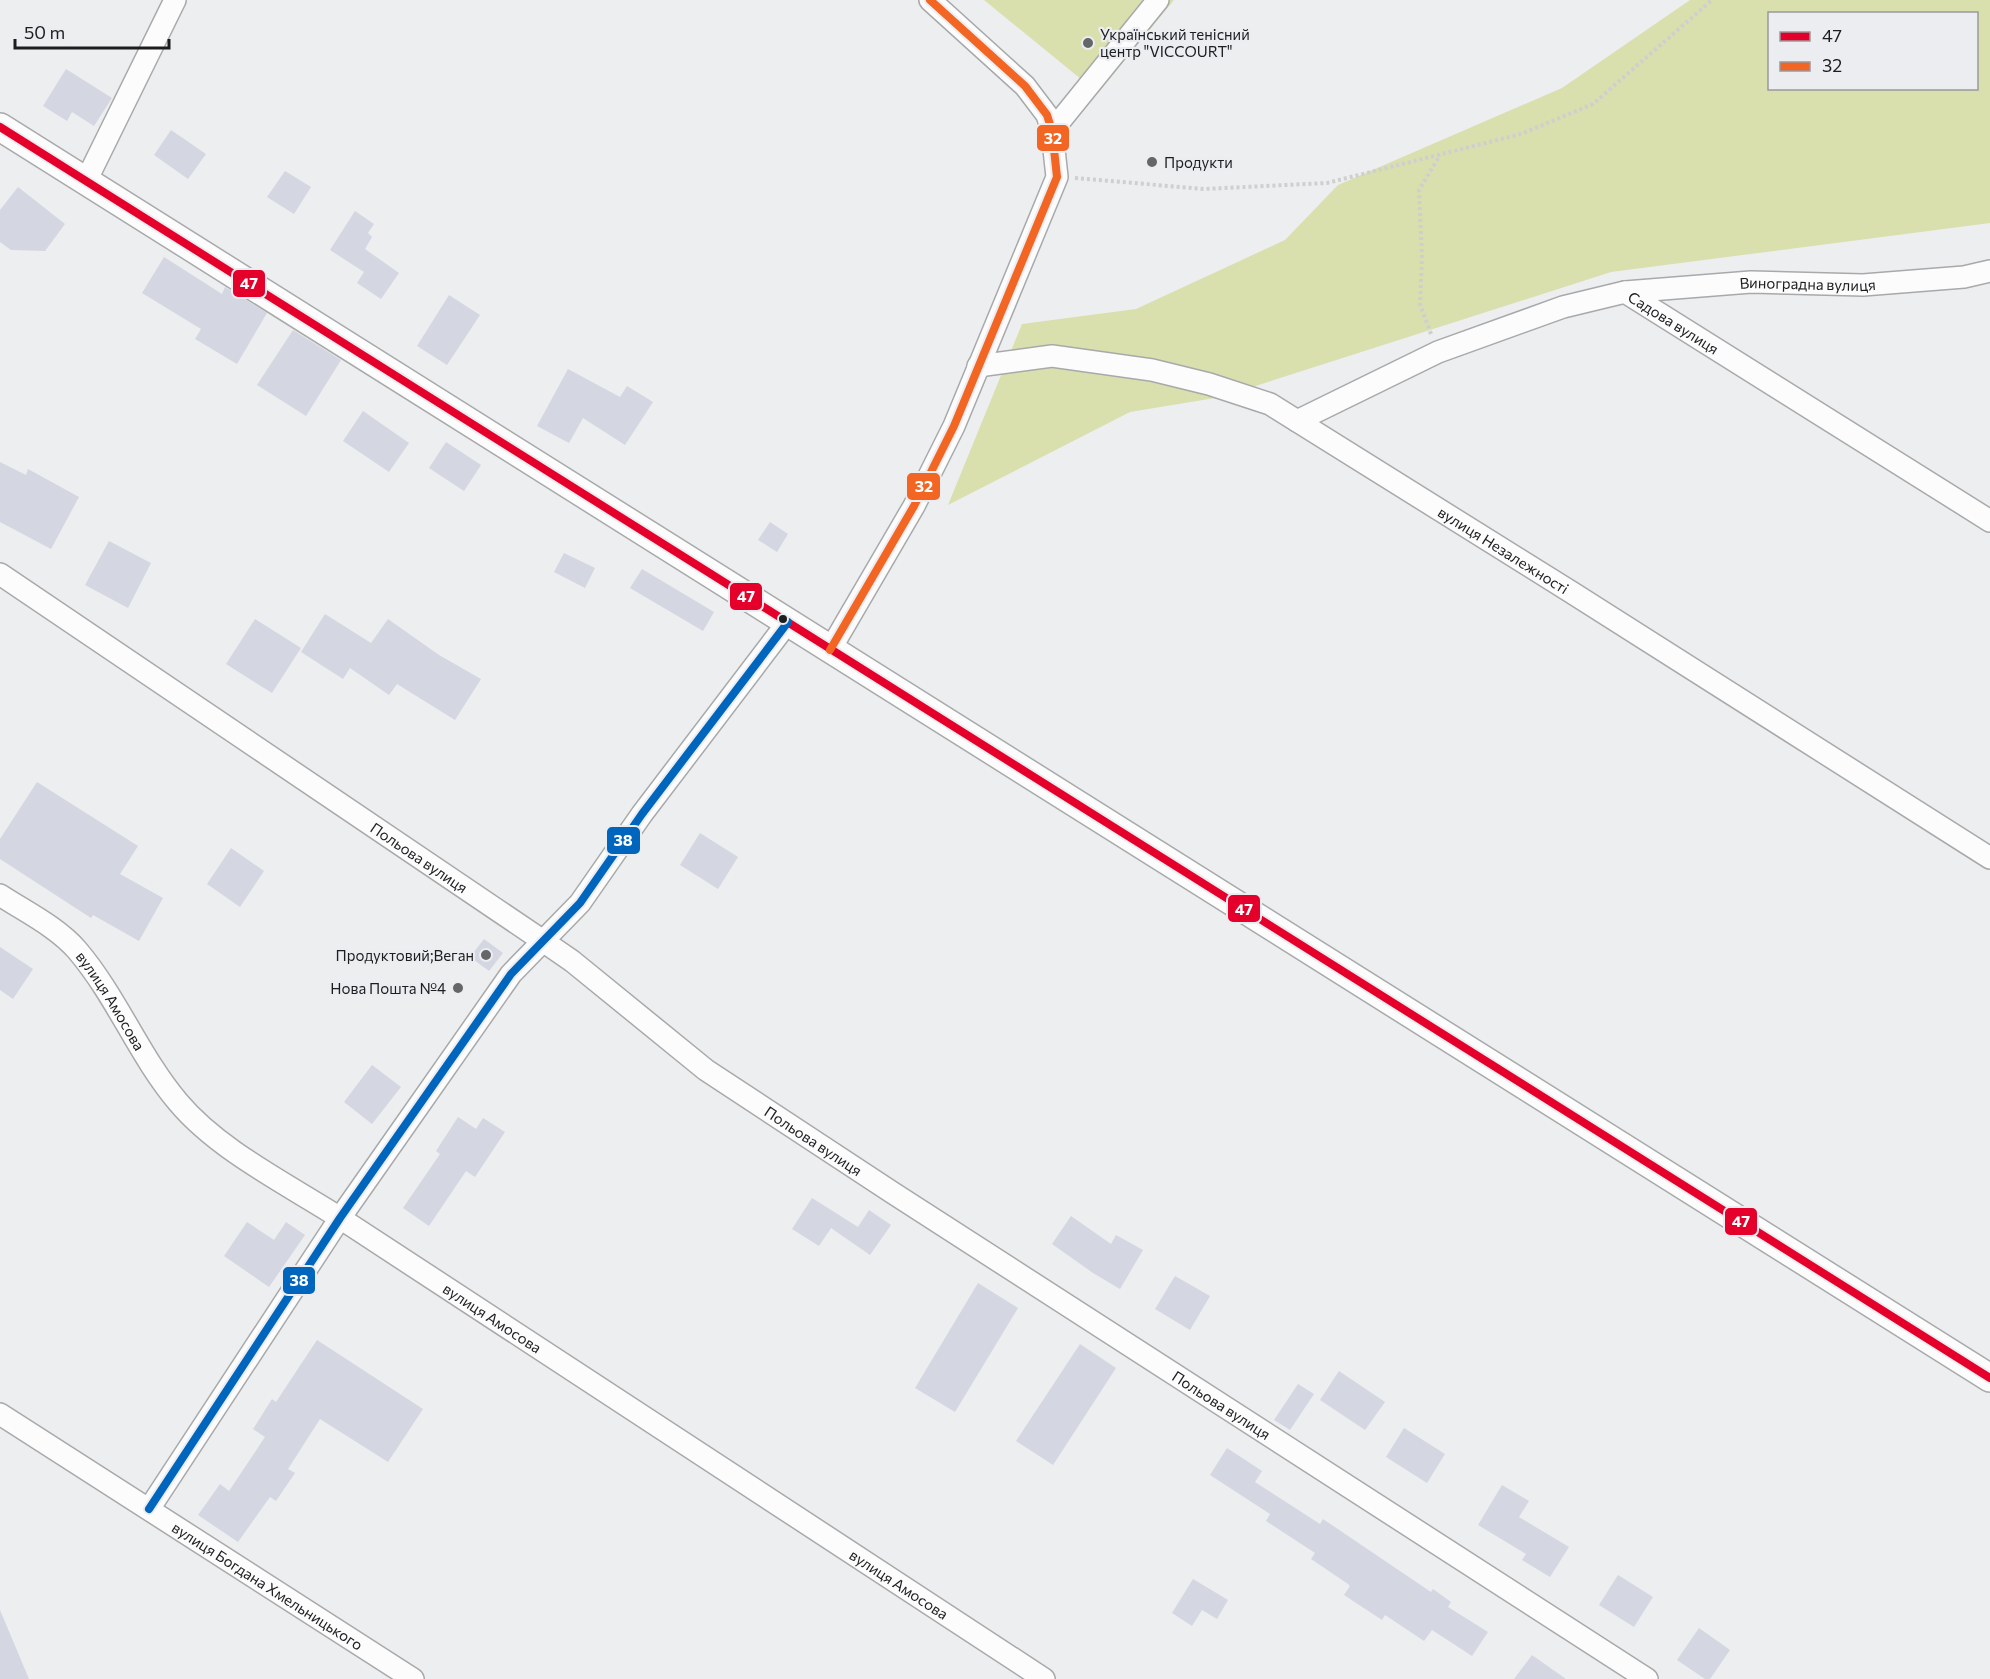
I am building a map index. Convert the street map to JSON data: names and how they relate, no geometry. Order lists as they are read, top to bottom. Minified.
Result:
{"streets":{"street":["Виноградна вулиця","Садова вулиця","вулиця Незалежності","Польова вулиця","вулиця Амосова","вулиця Богдана Хмельницького"]},"crossings":[["Виноградна вулиця","Садова вулиця"],["Садова вулиця","вулиця Незалежності"]],"places":["Український тенісний центр \"VICCOURT\"","Продукти","Продуктовий;Веган","Нова Пошта №4"],"lines":["transit line 32","transit line 47","transit line 38"],"legend":["47","32"],"scale_bar":"50 m"}
